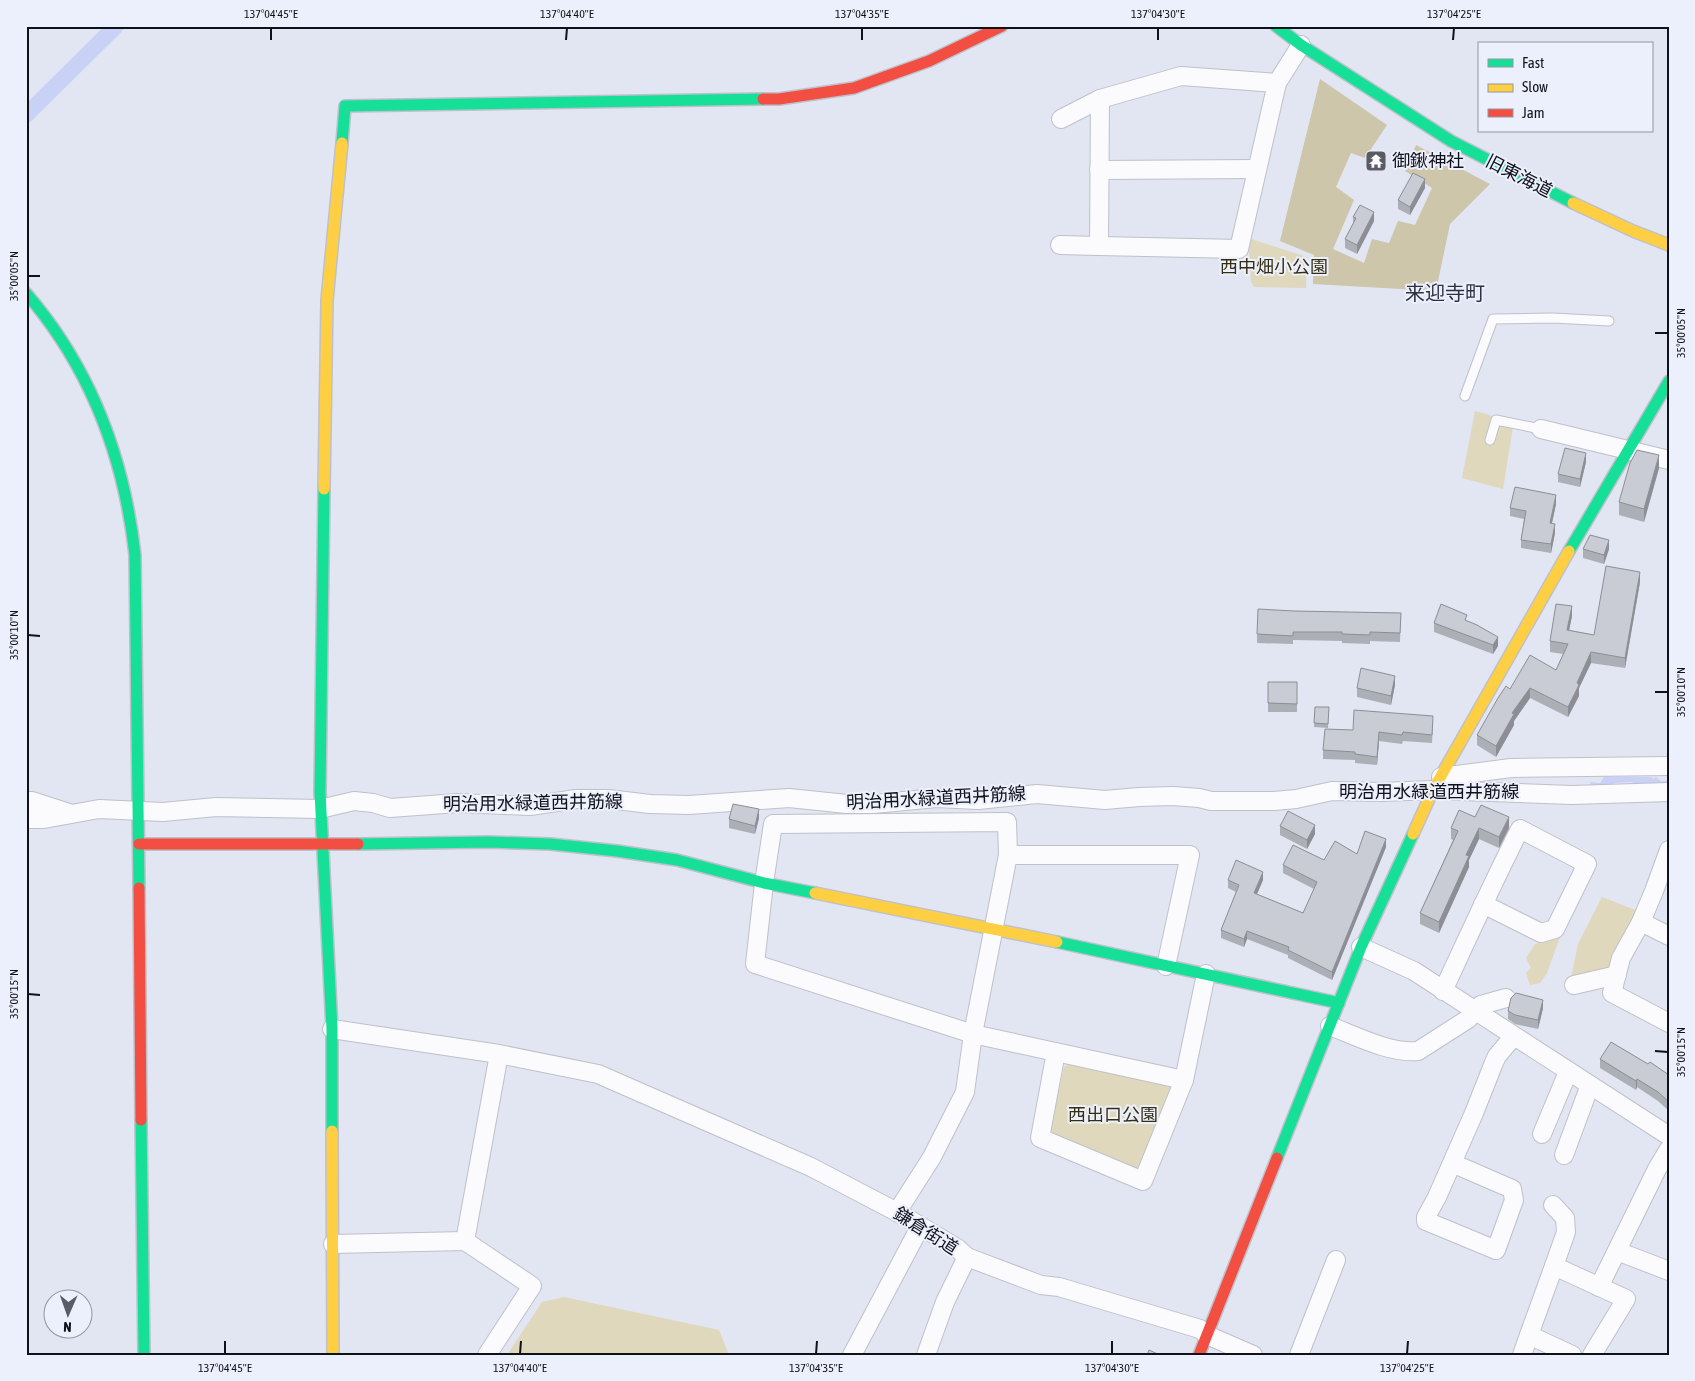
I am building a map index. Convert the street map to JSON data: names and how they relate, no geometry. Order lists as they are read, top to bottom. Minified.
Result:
{"streets":{"street":["旧東海道","明治用水緑道西井筋線","鎌倉街道"]},"districts":["来迎寺町"],"parks":["西中畑小公園","西出口公園"],"places":{"temple":["御鍬神社"]},"legend":["Fast","Slow","Jam"],"north":"bottom","coordinates":["137°04'45\"E","137°04'40\"E","137°04'35\"E","137°04'30\"E","137°04'25\"E","35°00'05\"N","35°00'10\"N","35°00'15\"N"]}
